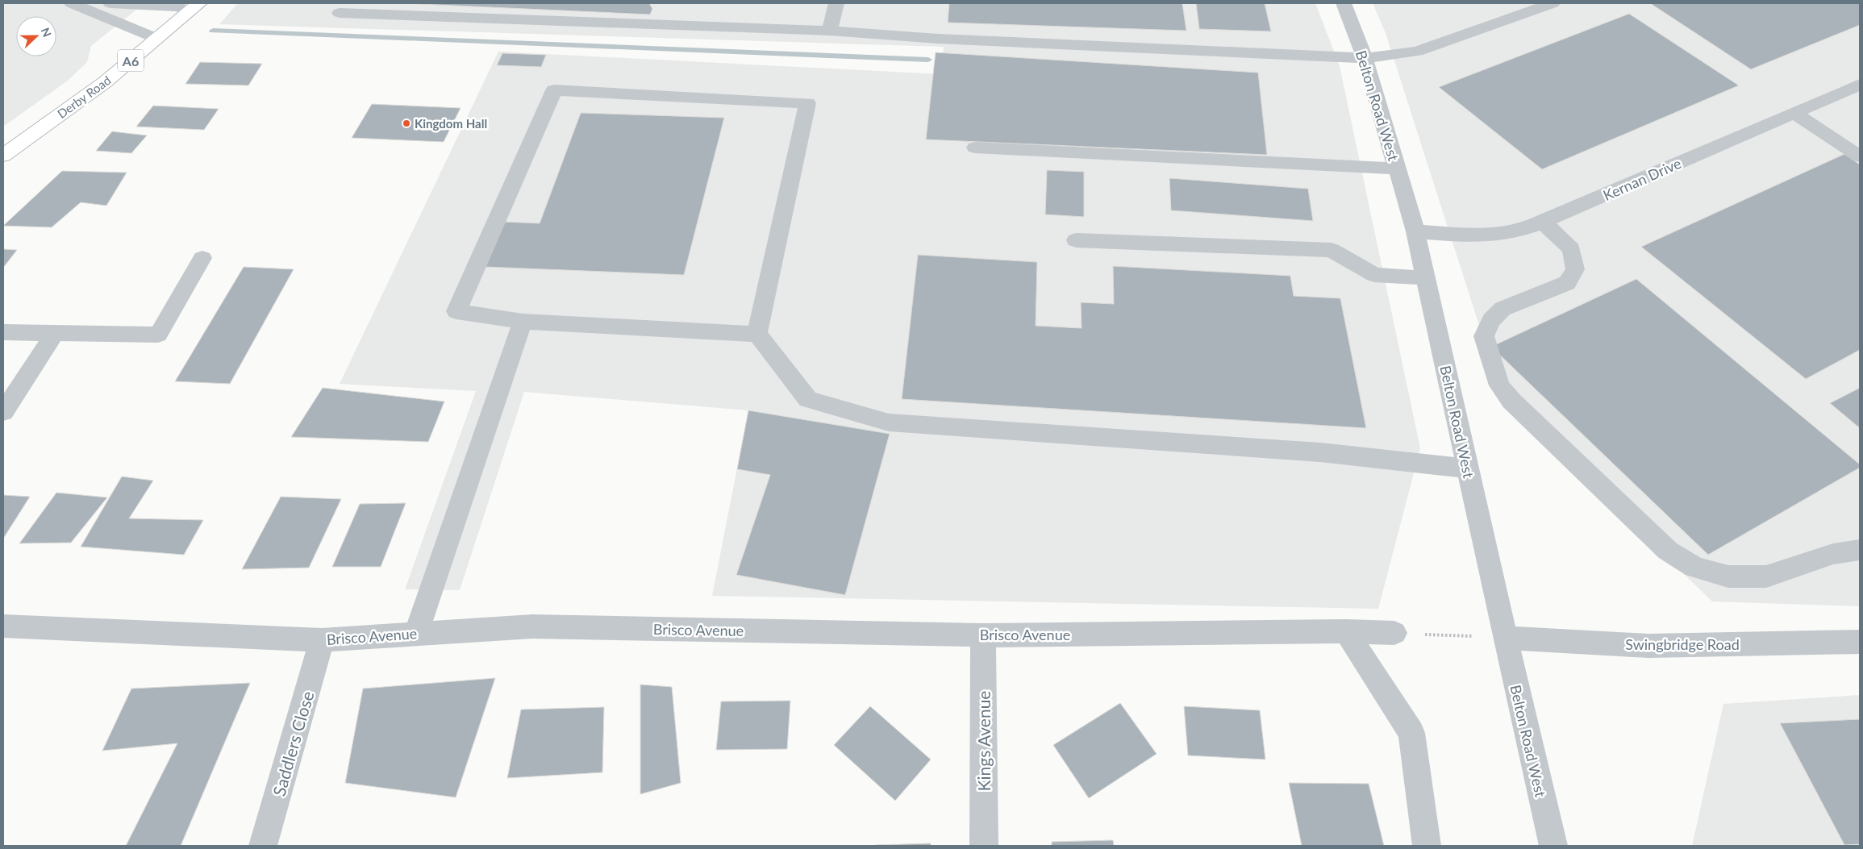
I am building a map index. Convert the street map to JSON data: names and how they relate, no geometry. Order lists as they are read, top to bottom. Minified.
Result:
{"streets":{"highway":["A6","Derby Road"],"street":["Belton Road West","Kernan Drive","Brisco Avenue","Swingbridge Road","Kings Avenue","Saddlers Close"]},"crossings":[["Belton Road West","Kernan Drive"],["Belton Road West","Swingbridge Road"],["Brisco Avenue","Kings Avenue"],["Brisco Avenue","Saddlers Close"]],"places":["Kingdom Hall"],"north":"right"}
